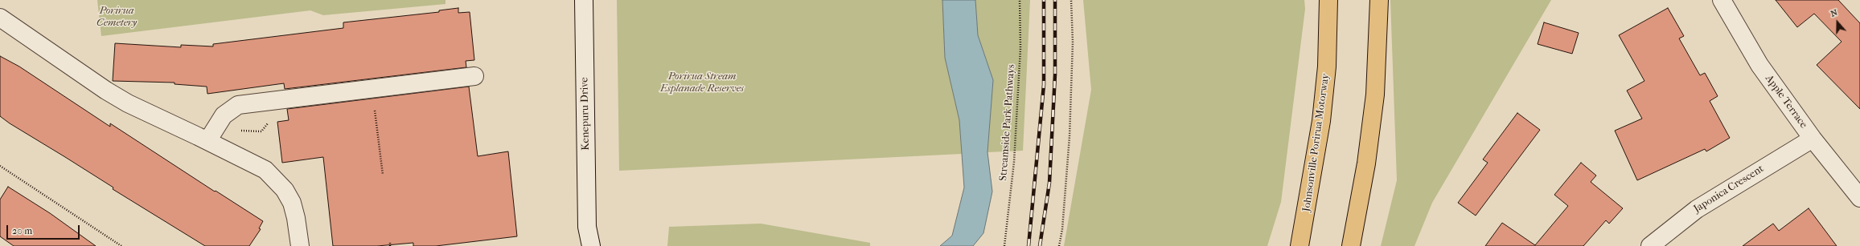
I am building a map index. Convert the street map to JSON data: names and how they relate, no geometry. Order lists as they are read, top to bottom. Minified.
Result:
{"streets":{"highway":["Johnsonville Porirua Motorway"],"street":["Apple Terrace","Kenepuru Drive","Japonica Crescent"],"path":["Streamside Park Pathways"]},"crossings":[["Apple Terrace","Japonica Crescent"]],"parks":["Porirua Cemetery","Porirua Stream Esplanade Reserves"],"scale_bar":"20 m","north":"top"}
